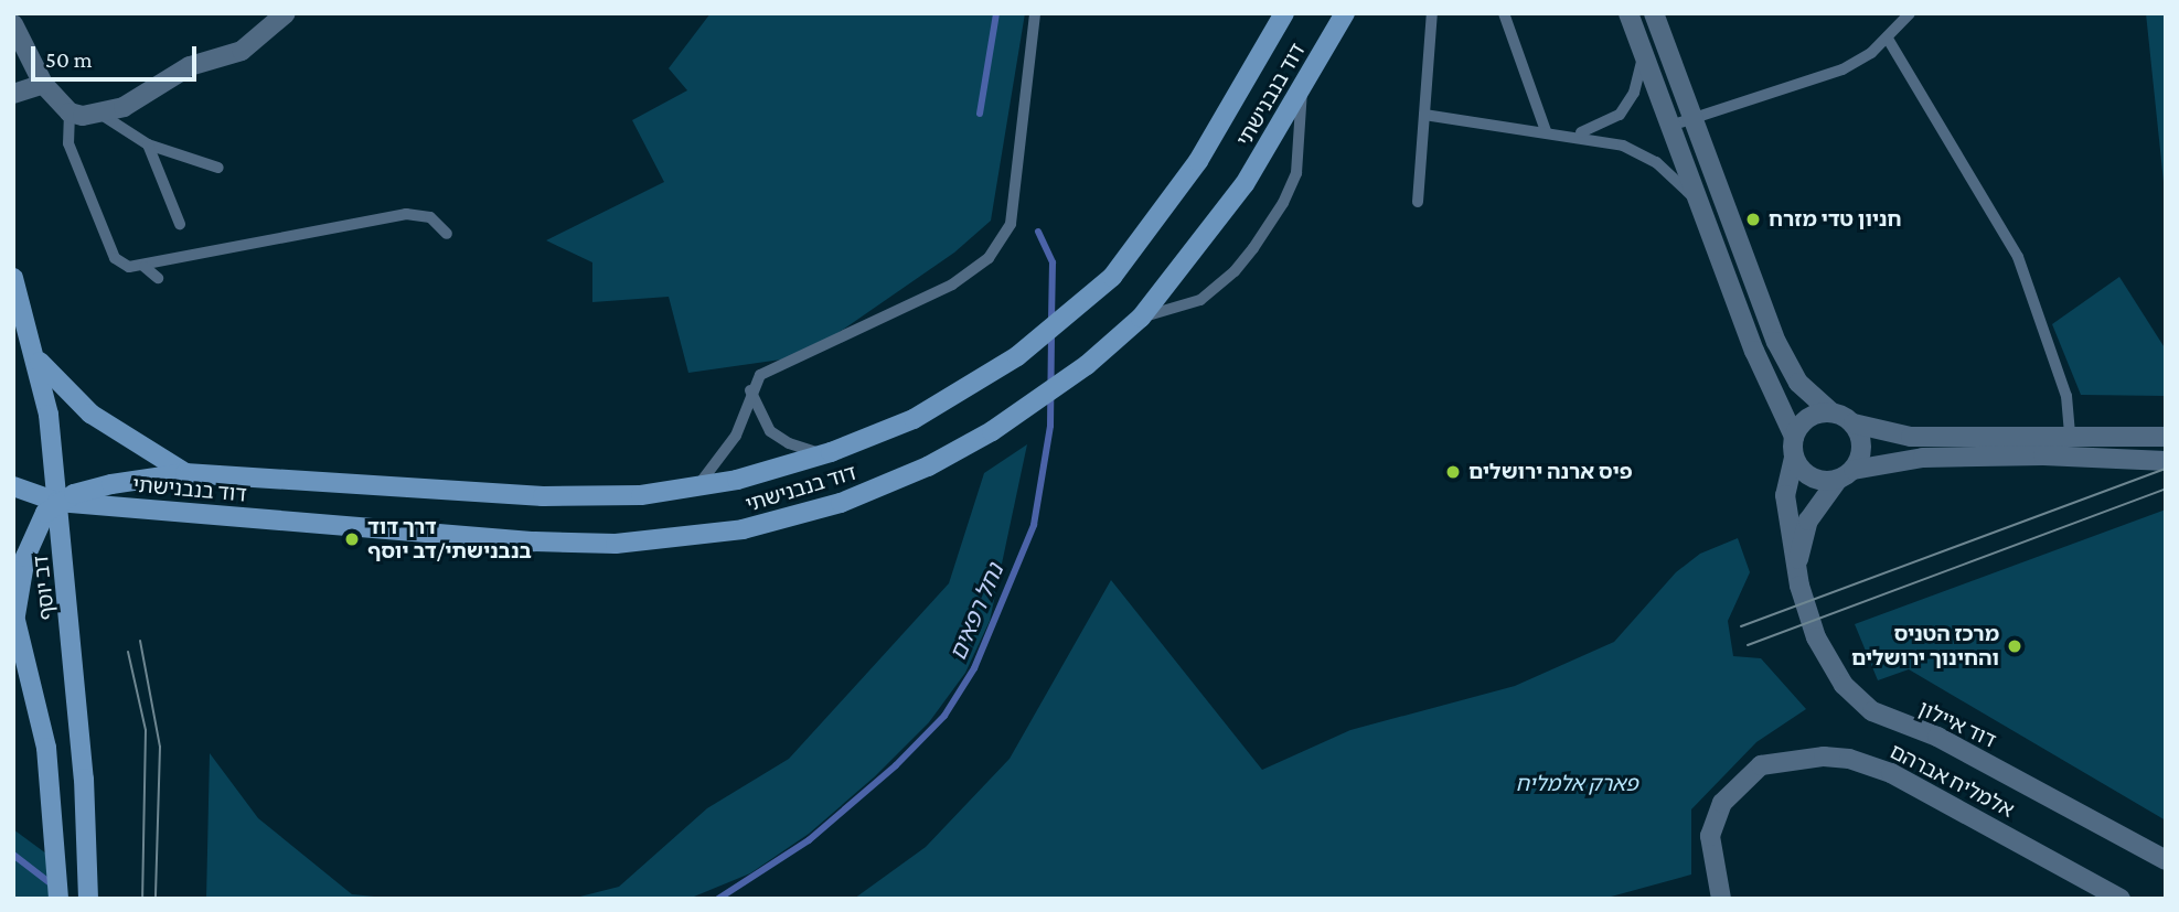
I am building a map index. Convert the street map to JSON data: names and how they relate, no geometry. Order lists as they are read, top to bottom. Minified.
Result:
{"streets":{"main road":["דוד בנבנישתי","דב יוסף"],"street":["דוד איילון","אלמליח אברהם"]},"crossings":[["דוד בנבנישתי","דב יוסף"]],"water":["נחל רפאים"],"parks":["פארק אלמליח"],"places":["חניון טדי מזרח","פיס ארנה ירושלים","דרך דוד בנבנישתי/דב יוסף","מרכז הטניס והחינוך ירושלים"],"scale_bar":"50 m"}
